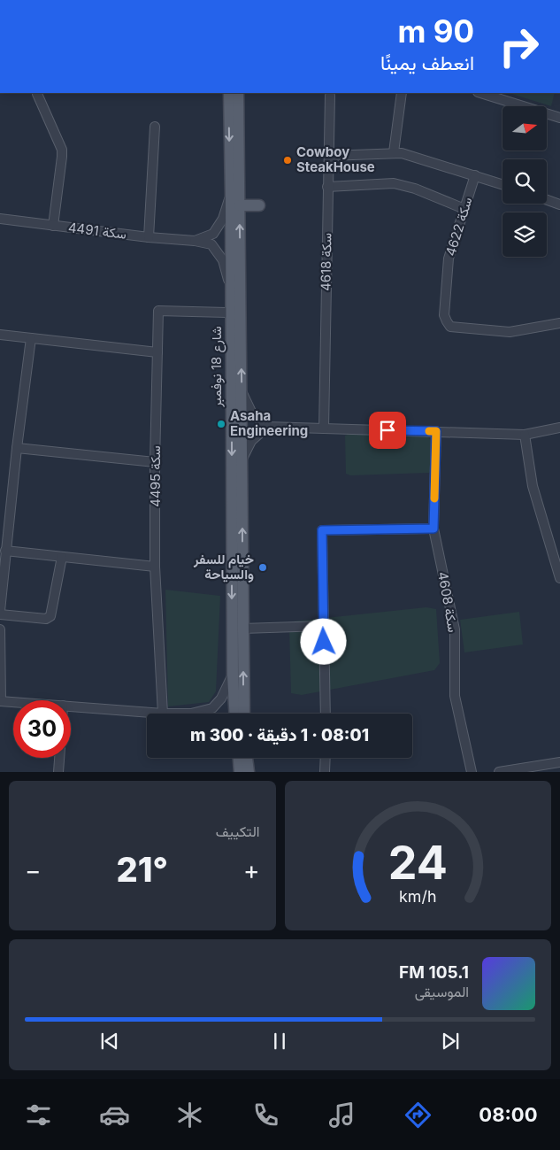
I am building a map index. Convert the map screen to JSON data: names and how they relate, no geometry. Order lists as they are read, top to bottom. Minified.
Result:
{"streets":{"main road":["شارع 18 نوفمبر"],"street":["سكة 4622","سكة 4491","سكة 4618","سكة 4495","سكة 4608"]},"crossings":[["سكة 4491","شارع 18 نوفمبر"],["شارع 18 نوفمبر","سكة 4495"]],"places":["Cowboy SteakHouse","Asaha Engineering","خيام للسفر والسياحة"],"north":"right","page":{"turn":["90 m","انعطف يمينًا"],"limit":"30","trip":"08:01 · 1 دقيقة · 300 m","tile":"التكييف","heat":["−","21°","+"],"song":["105.1 FM","الموسيقى"],"tabs":"08:00","gauge":["24","km/h"]}}
